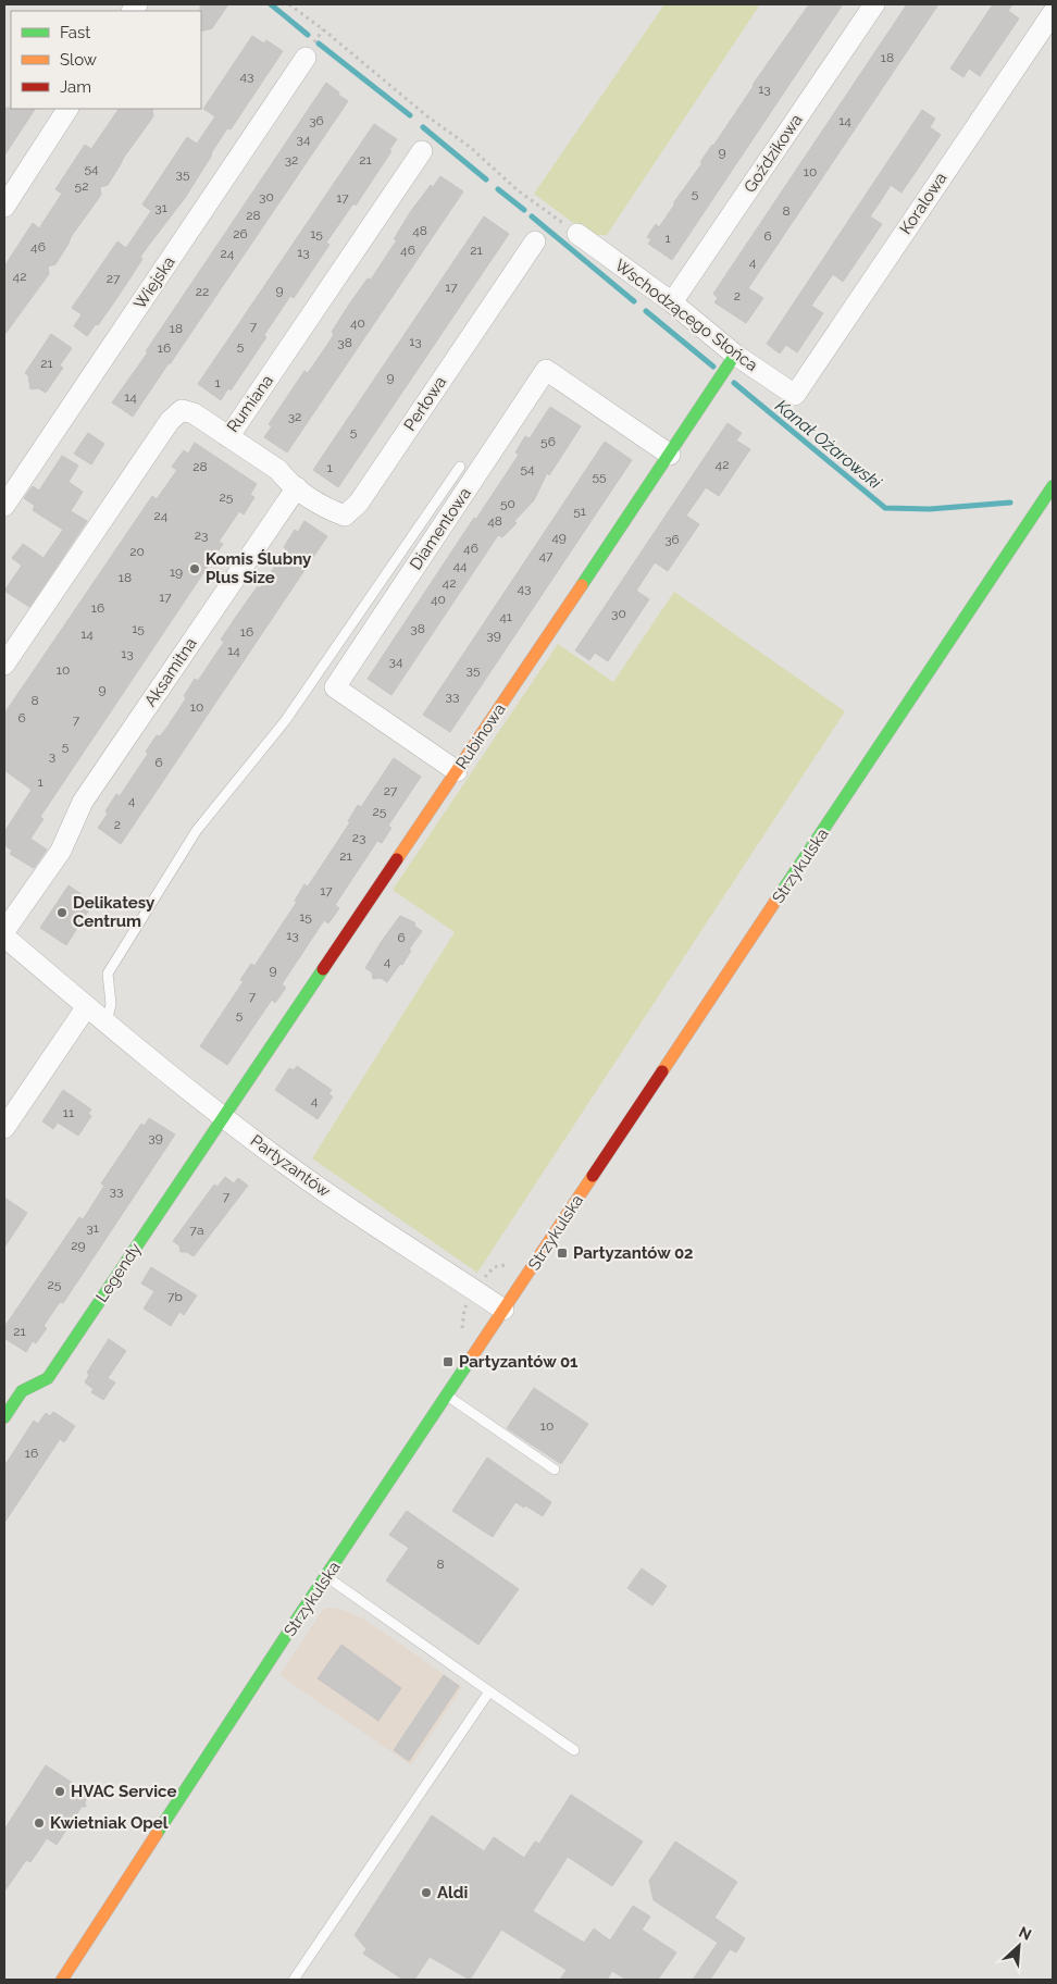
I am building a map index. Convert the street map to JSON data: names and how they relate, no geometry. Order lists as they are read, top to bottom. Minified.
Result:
{"streets":{"street":["Goździkowa","Koralowa","Wiejska","Wschodzącego Słońca","Rumiana","Perłowa","Diamentowa","Aksamitna","Rubinowa","Strzykulska","Partyzantów","Legendy"]},"crossings":[["Goździkowa","Wschodzącego Słońca"],["Koralowa","Wschodzącego Słońca"],["Wschodzącego Słońca","Rubinowa"],["Perłowa","Aksamitna"],["Diamentowa","Rubinowa"],["Rubinowa","Partyzantów"],["Rubinowa","Legendy"],["Strzykulska","Partyzantów"],["Partyzantów","Legendy"]],"water":["Kanał Ożarowski"],"places":{"other":["Komis Ślubny Plus Size","Delikatesy Centrum","HVAC Service","Kwietniak Opel","Aldi"],"transit":["Partyzantów 02","Partyzantów 01"]},"house_numbers":["18","43","13","36","14","34","9","32","21","54","10","35","52","5","30","17","31","8","28","48","26","15","6","1","46","46","21","13","24","4","42","27","17","9","22","2","40","7","18","13","38","5","16","21","9","1","14","32","5","56","42","28","1","54","55","25","50","51","24","48","23","49","36","46","20","47","44","19","18","42","43","17","40","16","30","41","15","38","16","14","39","14","13","34","10","35","9","33","8","10","6","7","5","3","6","1","27","4","25","2","23","21","17","15","13","6","4","9","7","5","4","11","39","33","7","31","7a","29","25","7b","21","10","16","8"],"legend":["Fast","Slow","Jam"],"north":"top right"}
